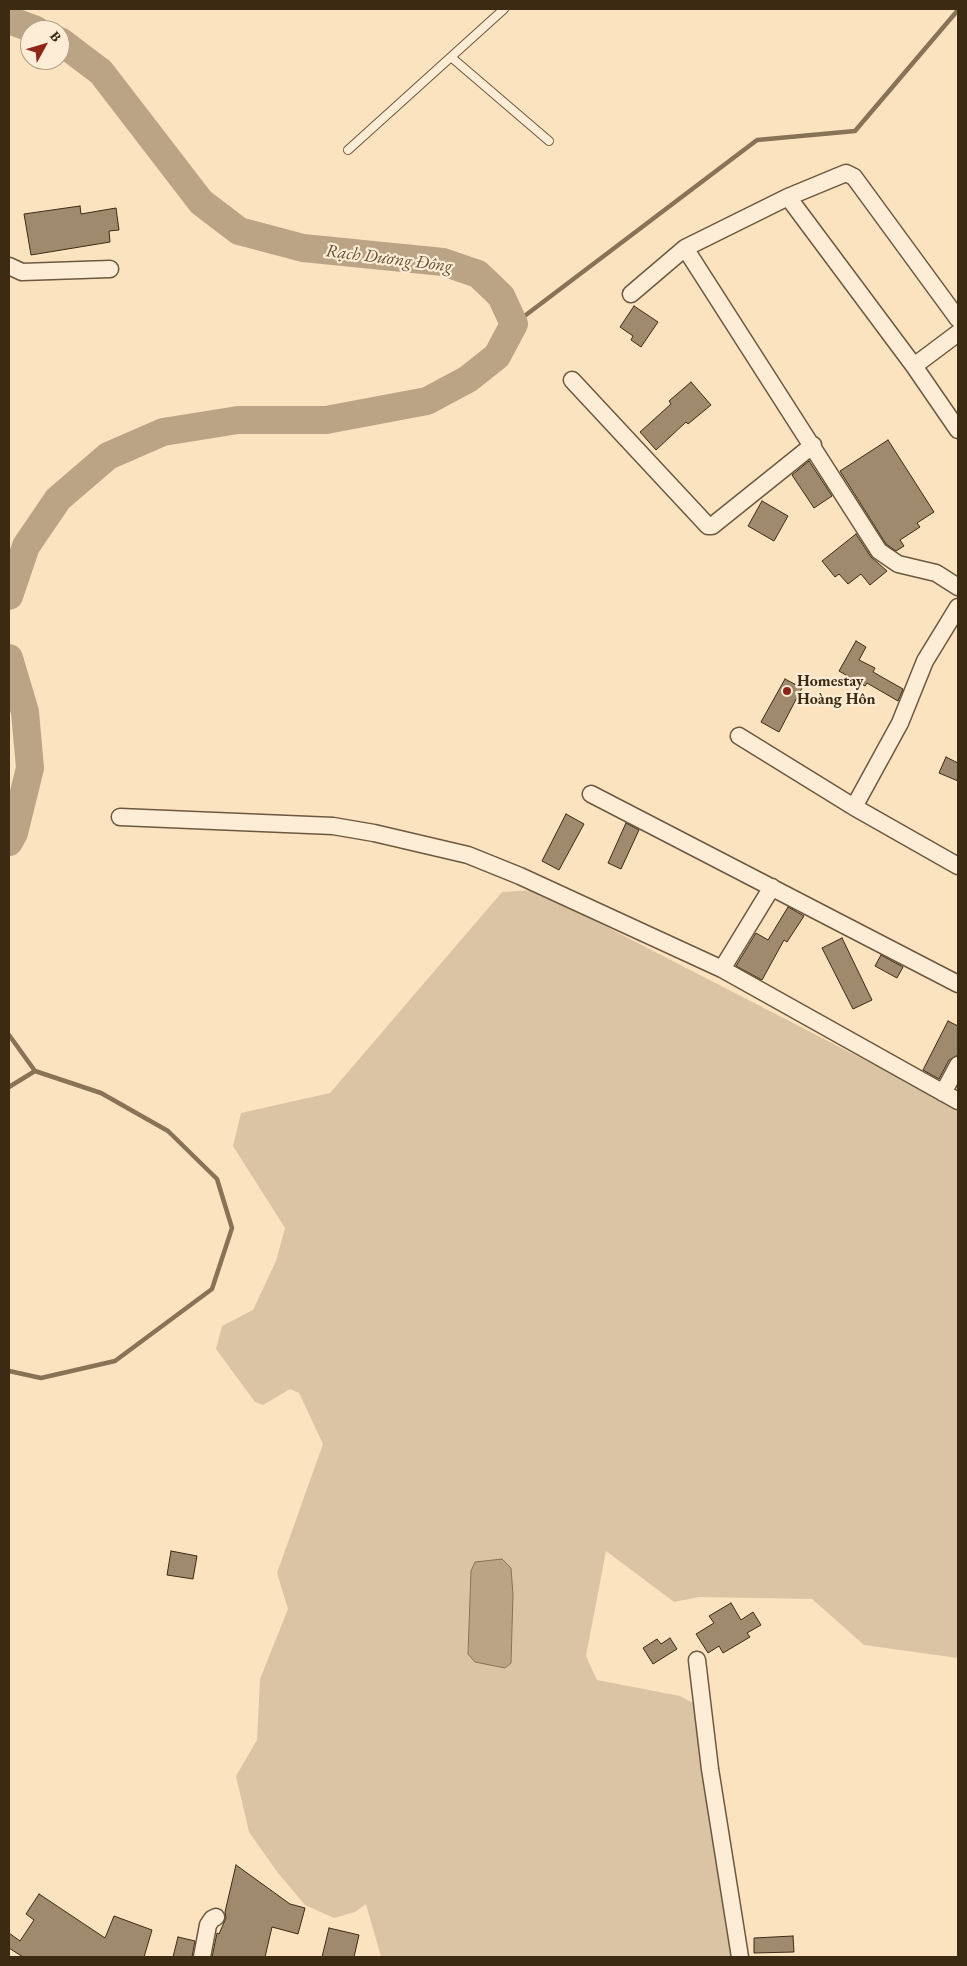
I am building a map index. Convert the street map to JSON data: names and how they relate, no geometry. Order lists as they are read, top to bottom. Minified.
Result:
{"water":["Rạch Dương Đông"],"places":["Homestay Hoàng Hôn"],"north":"top right"}
